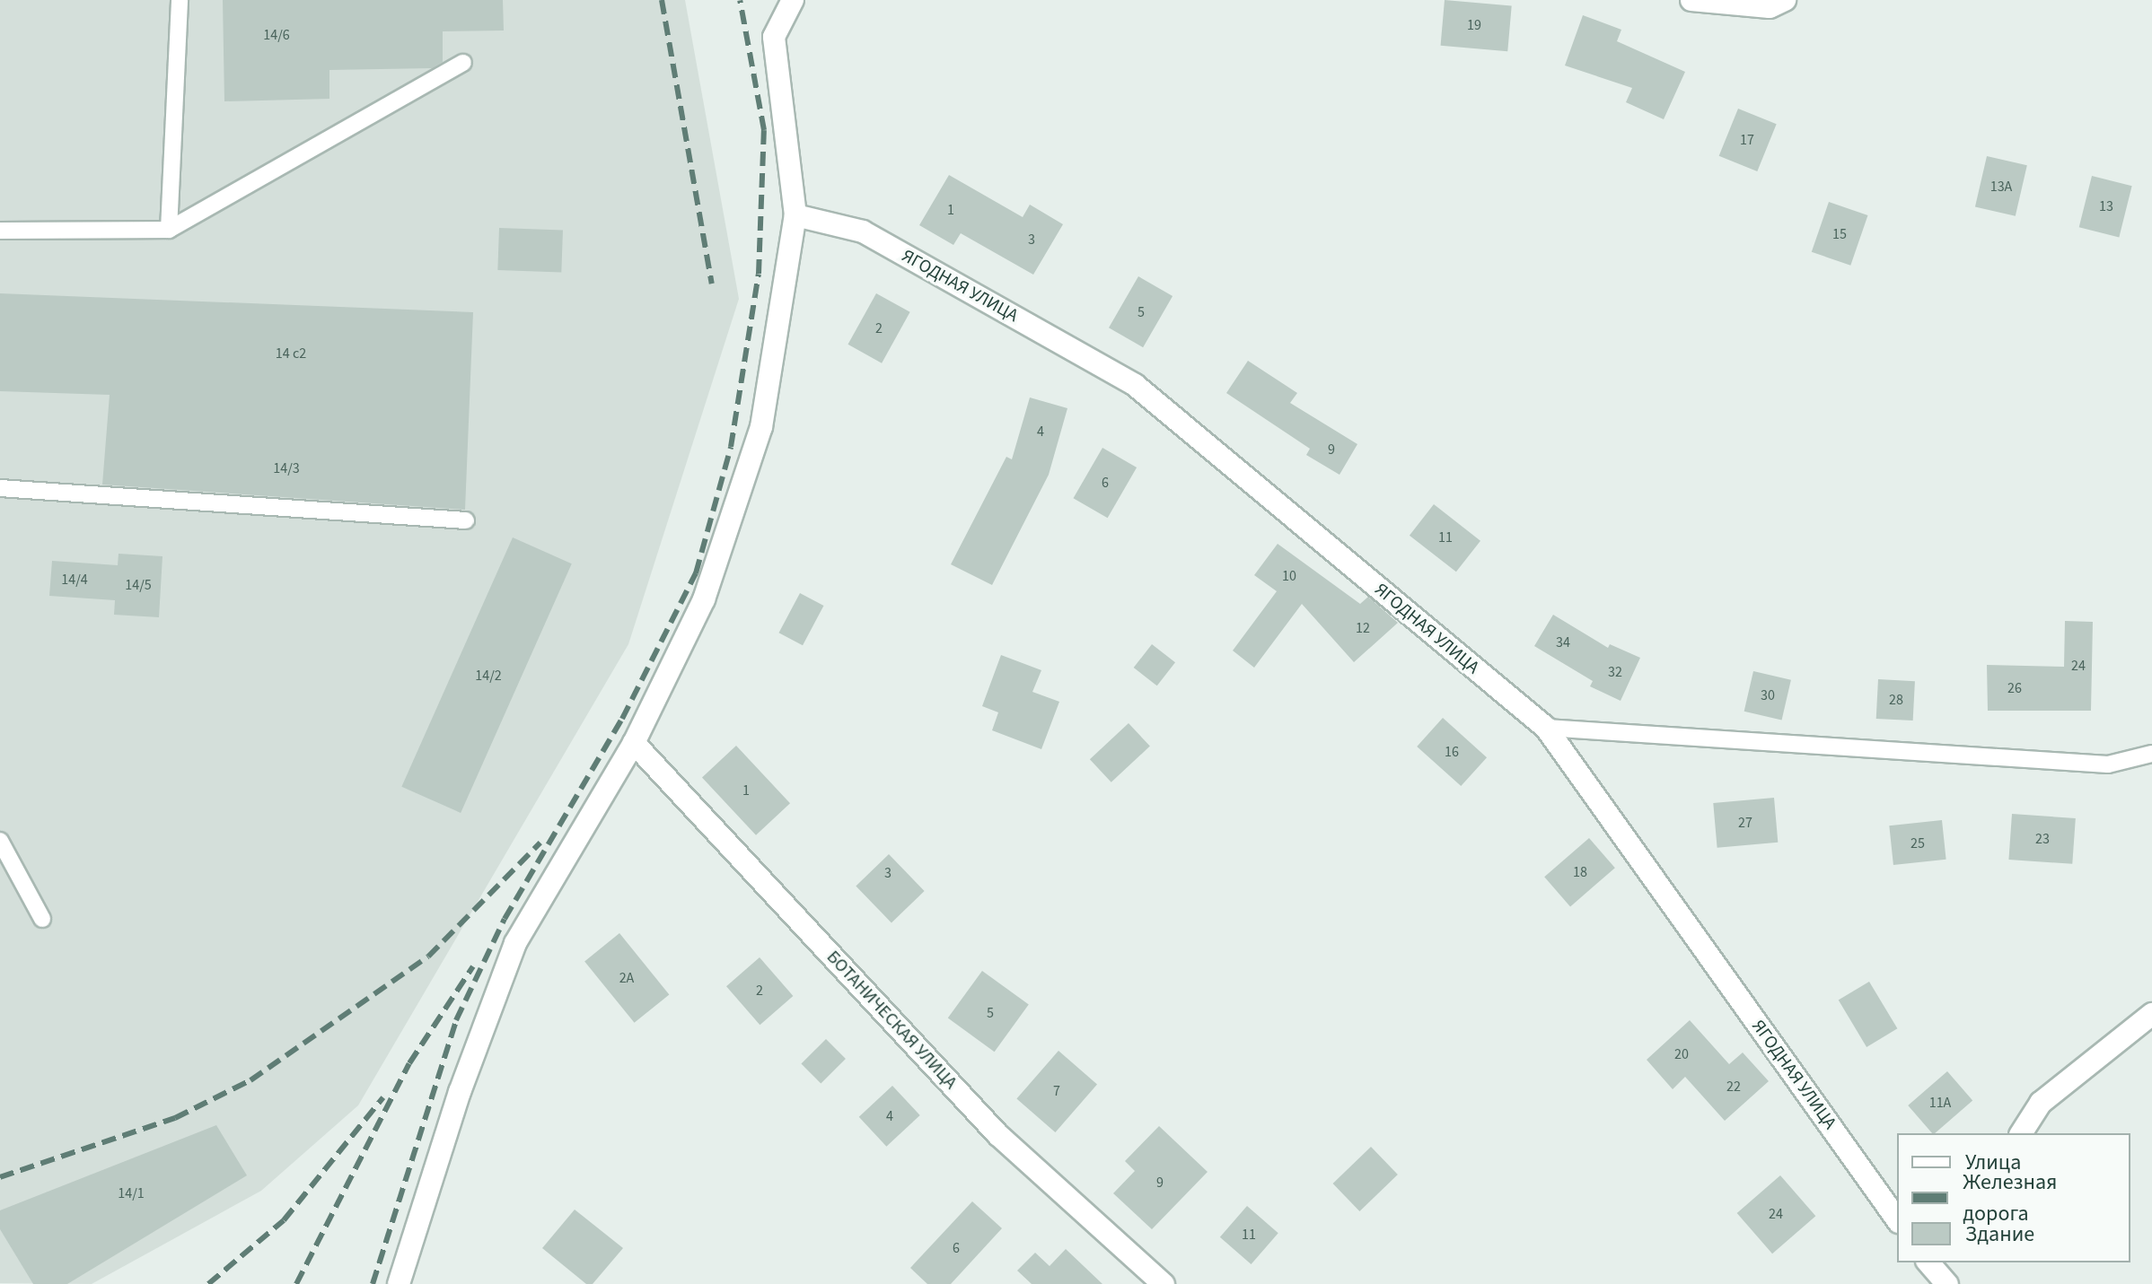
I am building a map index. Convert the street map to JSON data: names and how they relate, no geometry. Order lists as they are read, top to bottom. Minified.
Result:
{"streets":{"street":["ЯГОДНАЯ УЛИЦА","БОТАНИЧЕСКАЯ УЛИЦА"]},"house_numbers":["19","14/6","17","13А","13","1","15","3","5","2","14 с2","4","9","14/3","6","11","10","14/4","14/5","12","34","24","32","14/2","26","30","28","16","1","27","23","25","18","3","2А","2","5","20","22","7","11А","4","9","14/1","24","11","6"],"legend":["Улица","Железная дорога","Здание"]}
